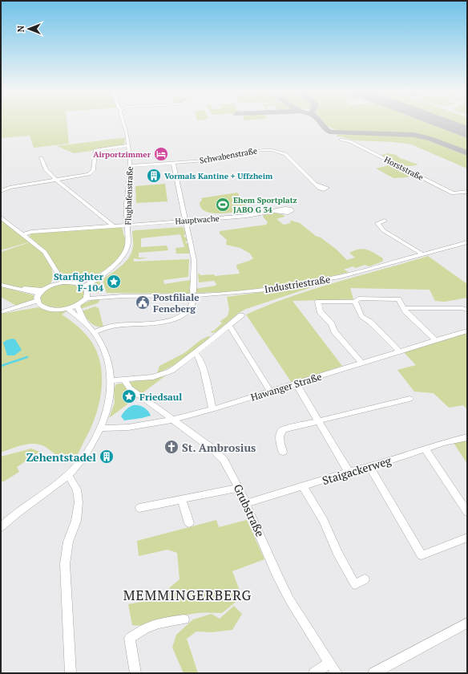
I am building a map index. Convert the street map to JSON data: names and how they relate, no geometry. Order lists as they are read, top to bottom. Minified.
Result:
{"streets":{"street":["Schwabenstraße","Horststraße","Flughafenstraße","Hauptwache","Industriestraße","Hawanger Straße","Staigackerweg","Grubstraße"]},"crossings":[["Schwabenstraße","Flughafenstraße"],["Flughafenstraße","Hauptwache"],["Hawanger Straße","Grubstraße"],["Staigackerweg","Grubstraße"]],"districts":["MEMMINGERBERG"],"places":{"hotel":["Airportzimmer"],"building":["Vormals Kantine + Uffzheim","Zehentstadel"],"sports":["Ehem Sportplatz JABO G 34"],"place":["Starfighter F-104","Friedsaul"],"public building":["Postfiliale Feneberg"],"church":["St. Ambrosius"]},"north":"left"}
